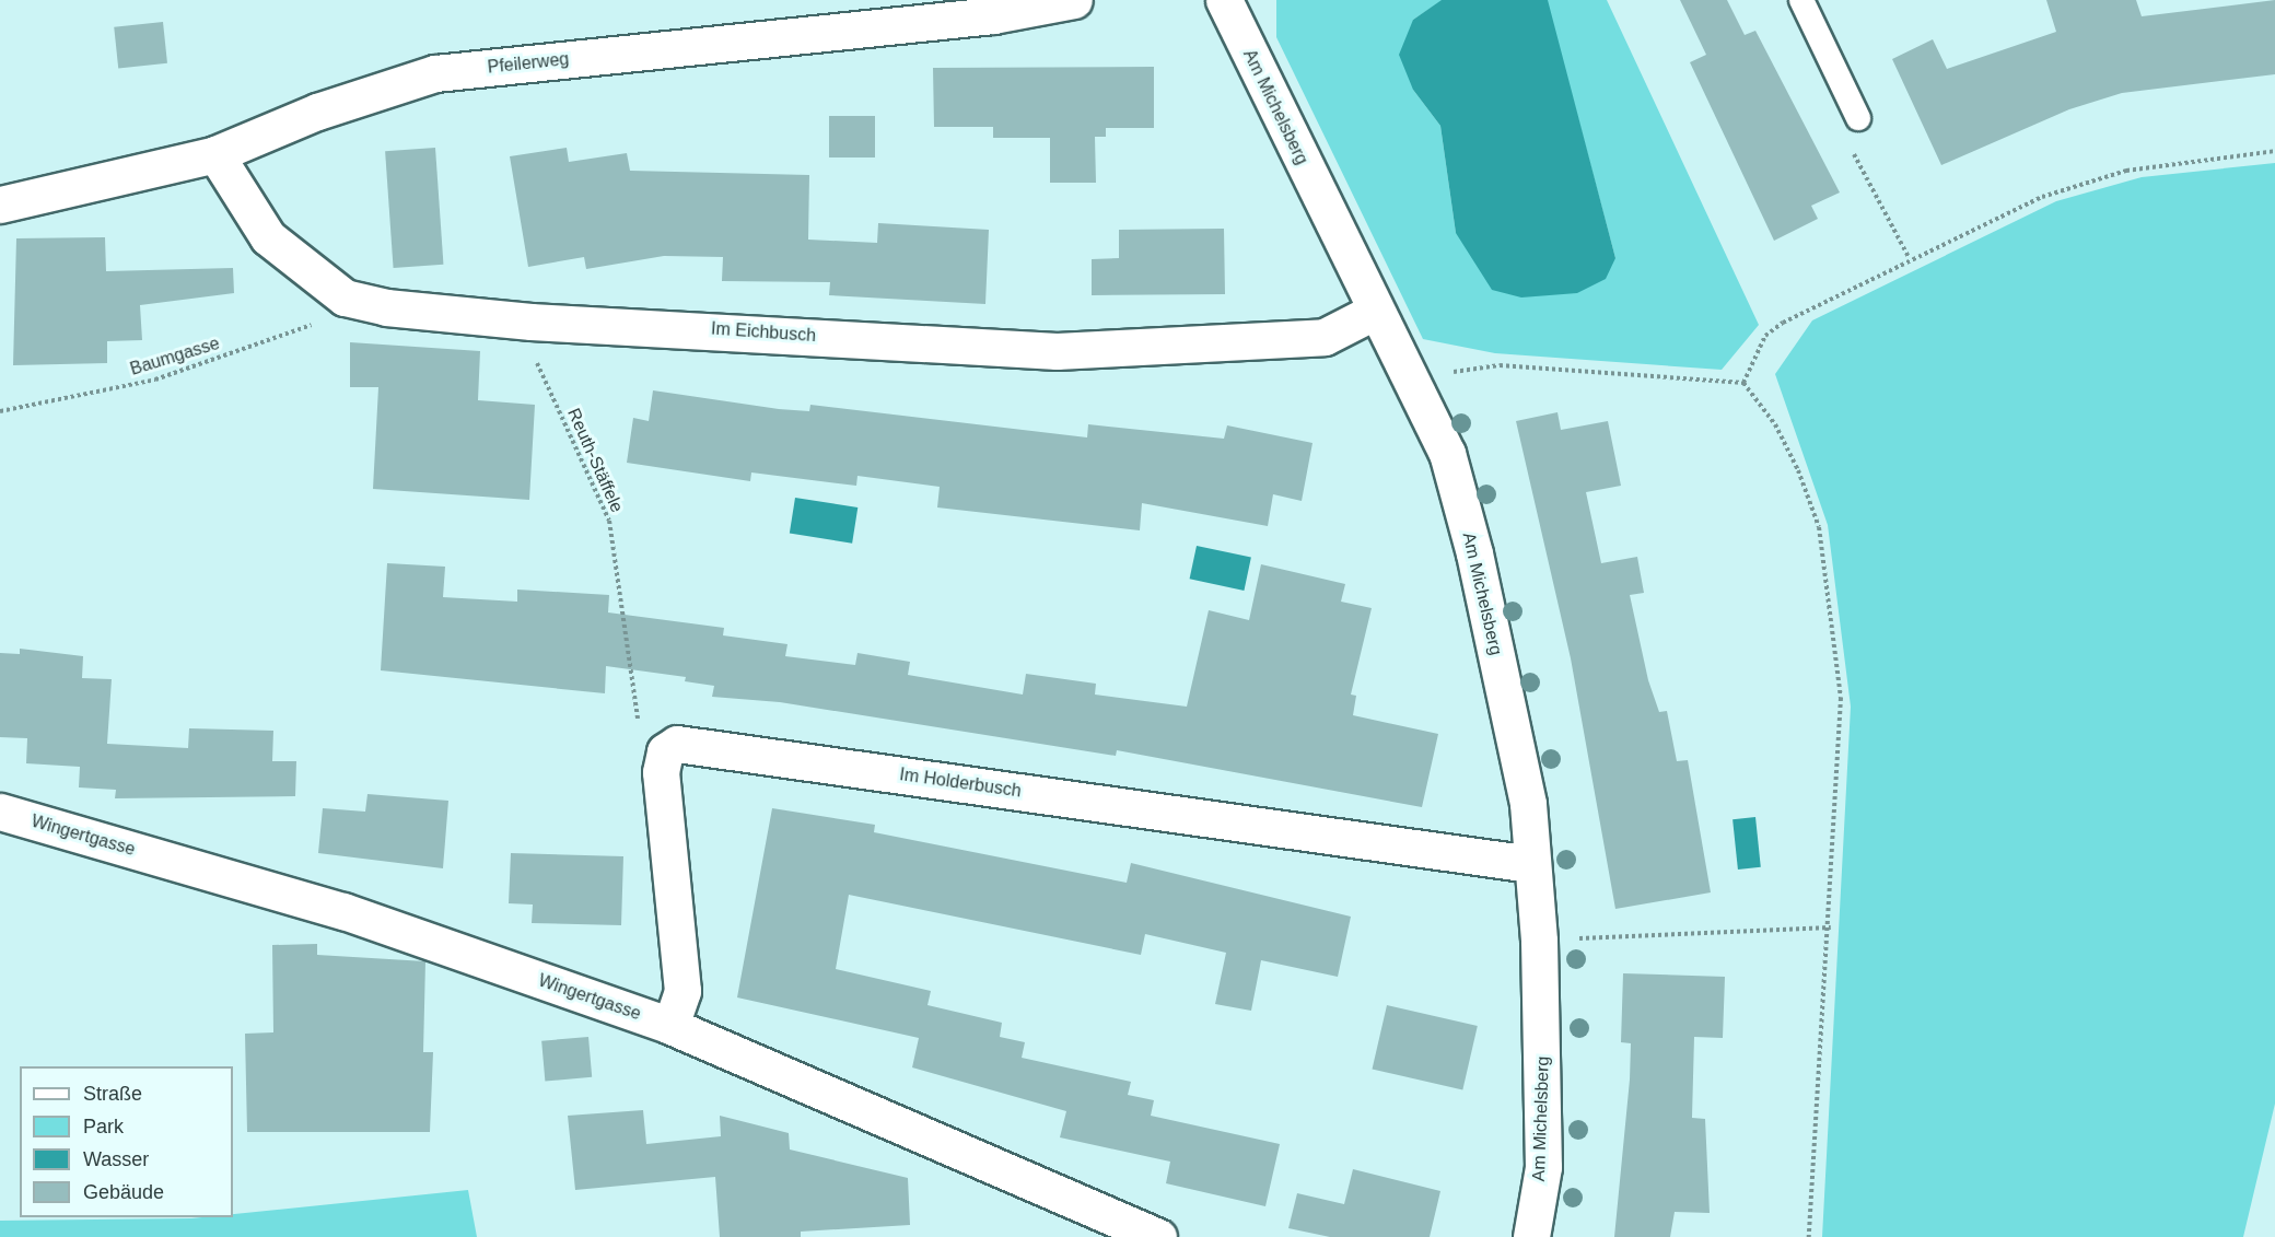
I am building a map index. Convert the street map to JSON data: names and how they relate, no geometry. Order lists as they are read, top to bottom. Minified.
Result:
{"streets":{"street":["Pfeilerweg","Am Michelsberg","Im Eichbusch","Im Holderbusch","Wingertgasse"],"path":["Baumgasse","Reuth-Stäffele"]},"crossings":[["Am Michelsberg","Im Eichbusch"],["Am Michelsberg","Im Holderbusch"],["Im Eichbusch","Baumgasse"],["Im Holderbusch","Wingertgasse"]],"legend":["Straße","Park","Wasser","Gebäude"]}
